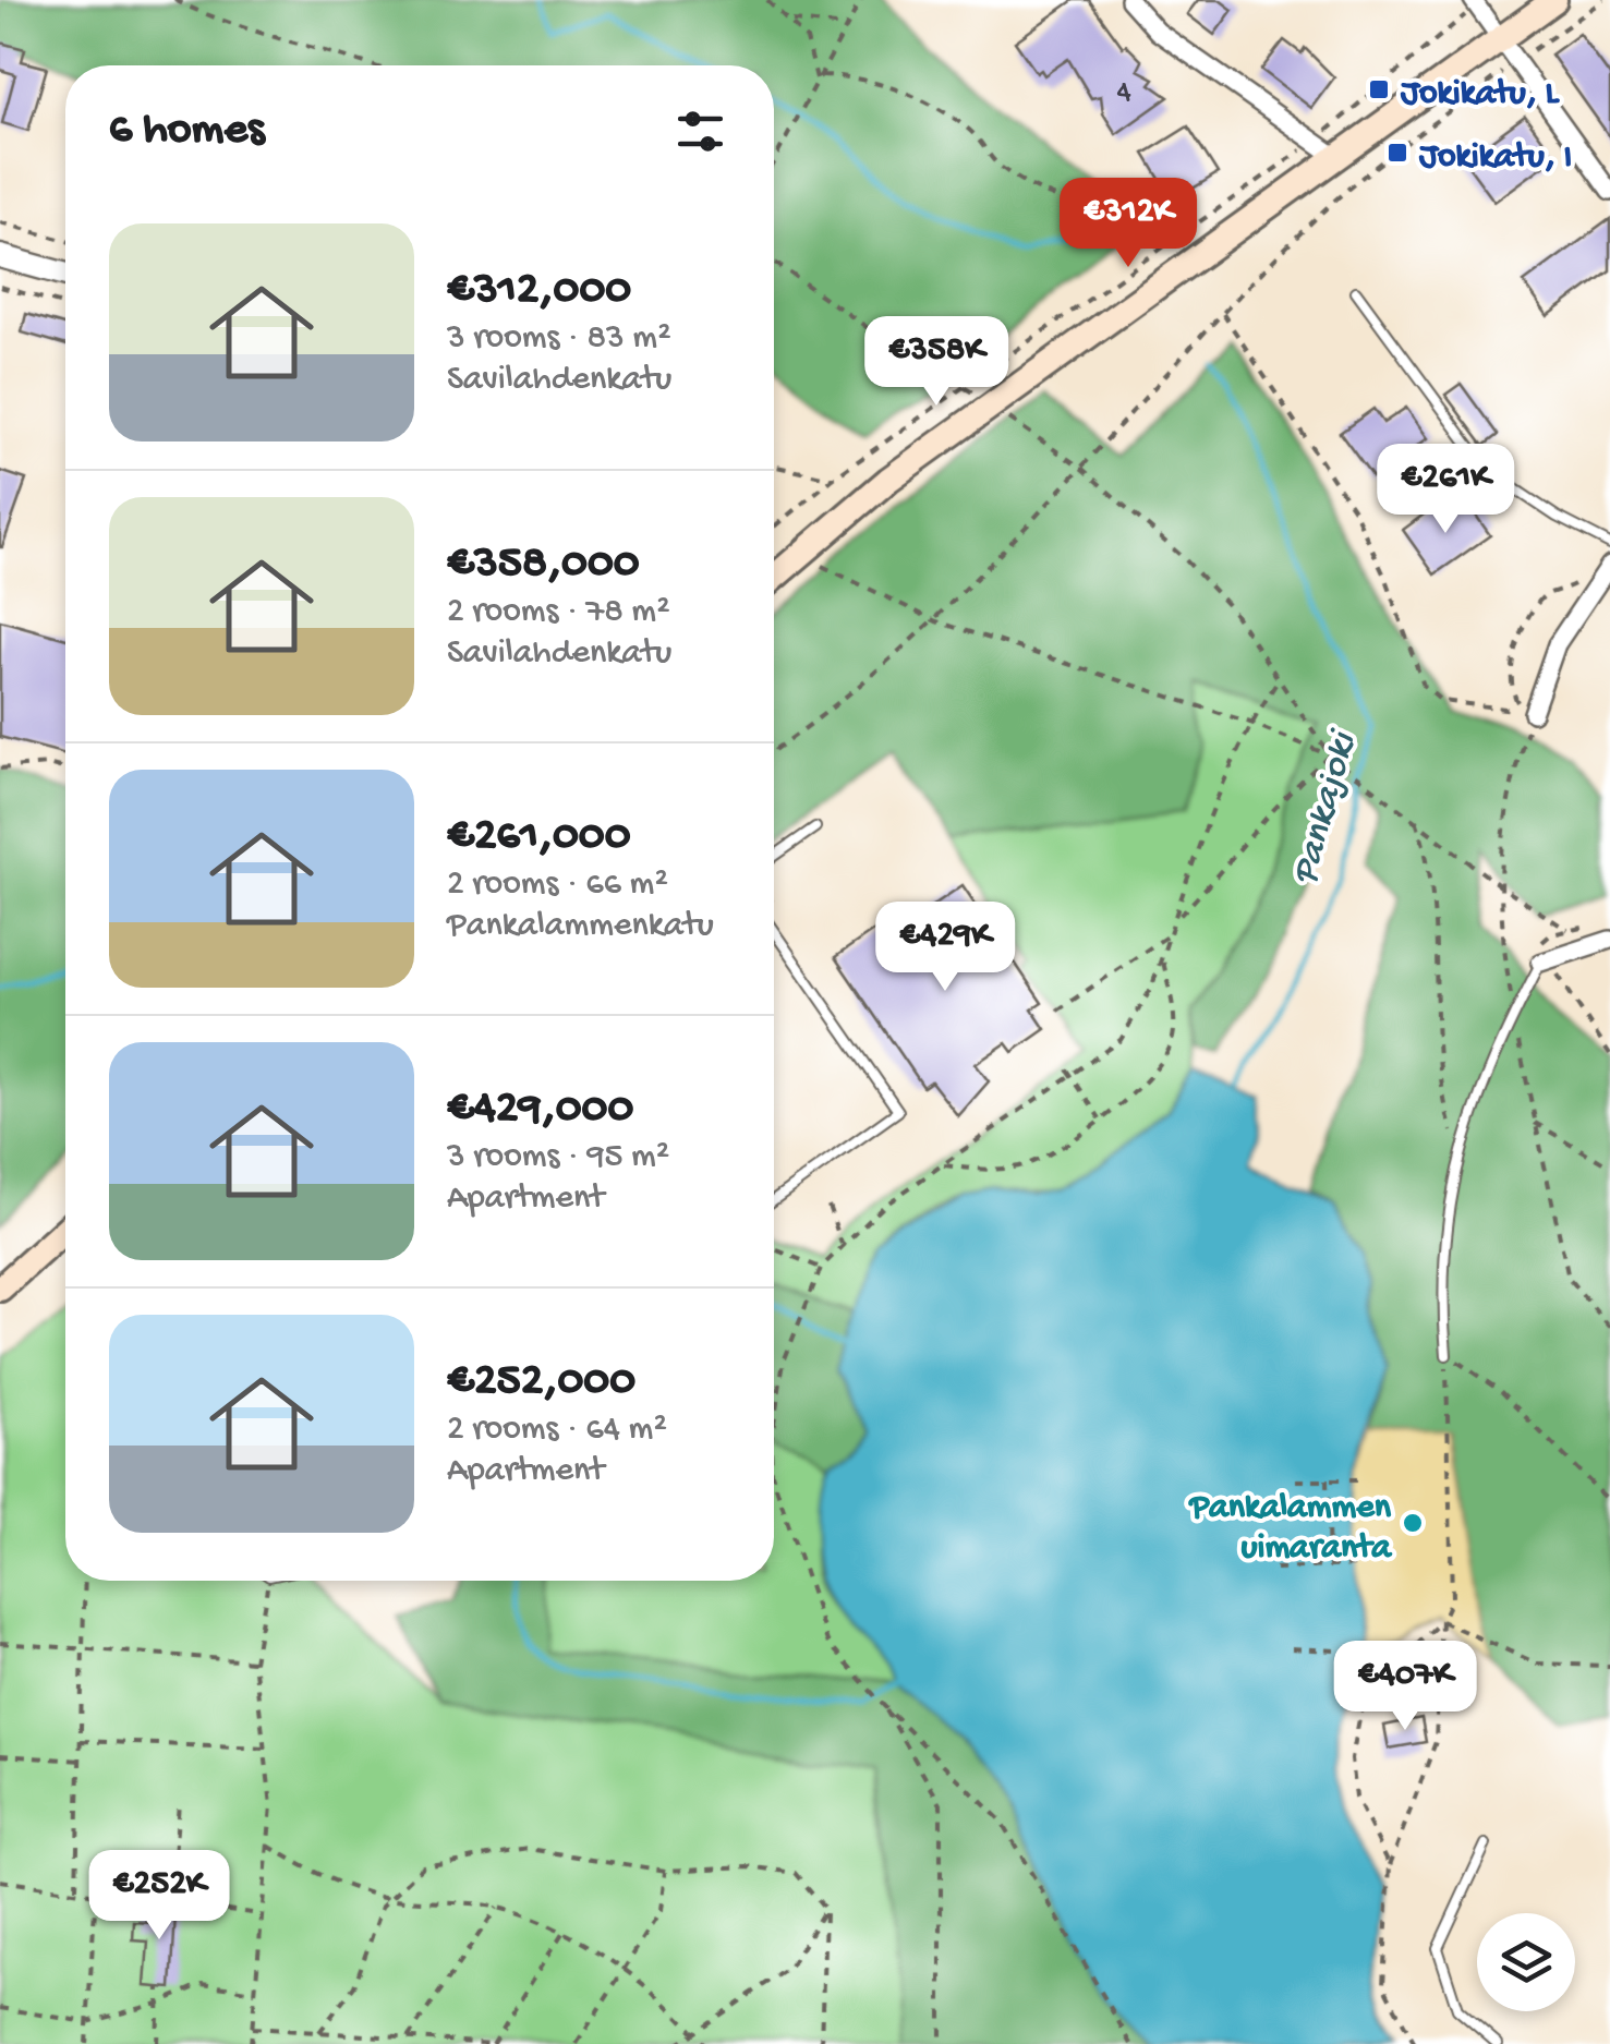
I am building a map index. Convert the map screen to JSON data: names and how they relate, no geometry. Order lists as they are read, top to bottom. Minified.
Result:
{"water":["Pankajoki"],"places":{"transit":["Jokikatu, L","Jokikatu, I"],"other":["Pankalammen uimaranta"]},"house_numbers":["4"],"page":{"heading":"6 homes","price":["€312K","€358K","€261K","€429K","€407K","€252K"],"list":[{"name":"€312,000","note":"3 rooms · 83 m² · Savilahdenkatu"},{"name":"€358,000","note":"2 rooms · 78 m² · Savilahdenkatu"},{"name":"€261,000","note":"2 rooms · 66 m² · Pankalammenkatu"},{"name":"€429,000","note":"3 rooms · 95 m² · Apartment"},{"name":"€252,000","note":"2 rooms · 64 m² · Apartment"}]}}
